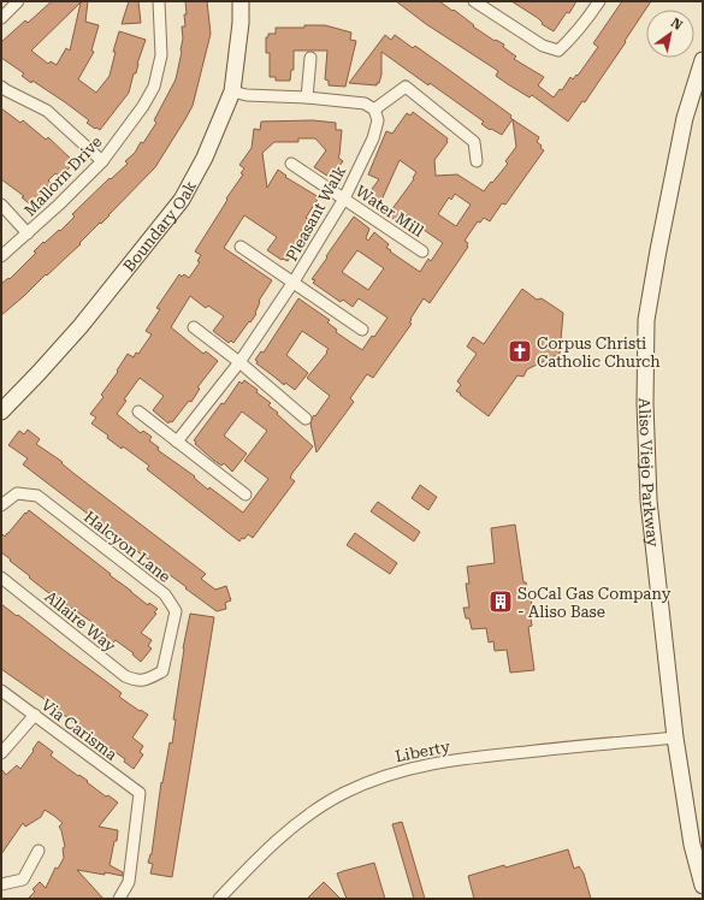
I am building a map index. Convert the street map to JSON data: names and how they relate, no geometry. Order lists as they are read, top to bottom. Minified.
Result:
{"streets":{"main road":["Boundary Oak","Aliso Viejo Parkway"],"street":["Mallorn Drive","Water Mill","Pleasant Walk","Halcyon Lane","Allaire Way","Via Carisma","Liberty"]},"crossings":[["Water Mill","Pleasant Walk"],["Aliso Viejo Parkway","Liberty"],["Halcyon Lane","Allaire Way"]],"places":{"church":["Corpus Christi Catholic Church"],"building":["SoCal Gas Company - Aliso Base"]},"north":"top right"}
